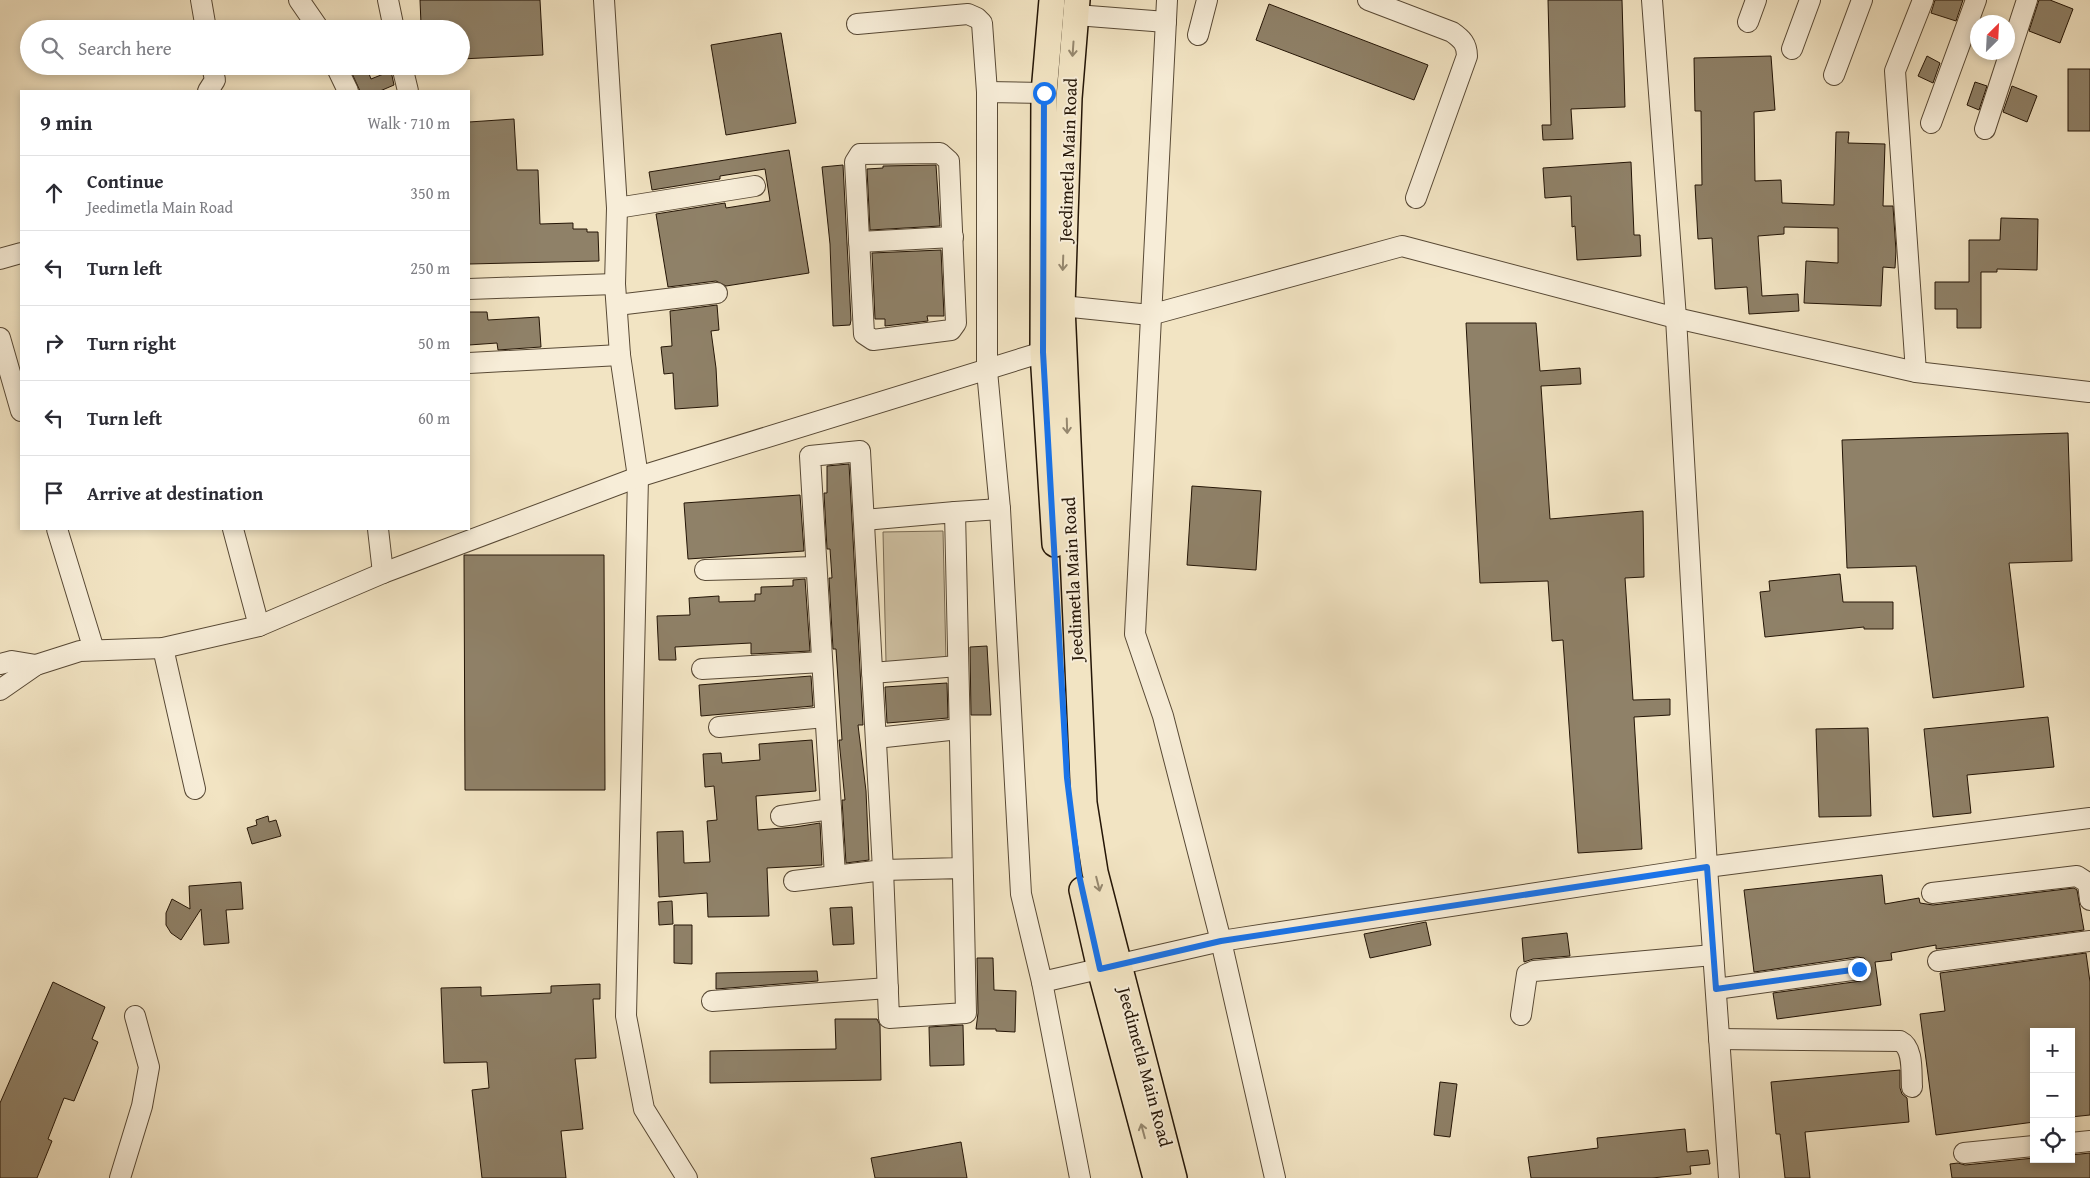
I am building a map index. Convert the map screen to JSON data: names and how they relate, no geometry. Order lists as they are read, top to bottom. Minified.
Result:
{"streets":{"main road":["Jeedimetla Main Road"]},"north":"top right","page":{"search":"Search here","heading":["9 min","Walk · 710 m"],"list":[["Continue","Jeedimetla Main Road","350 m"],["Turn left","250 m"],["Turn right","50 m"],["Turn left","60 m"],"Arrive at destination"],"map_buttons":["+","−"]}}
